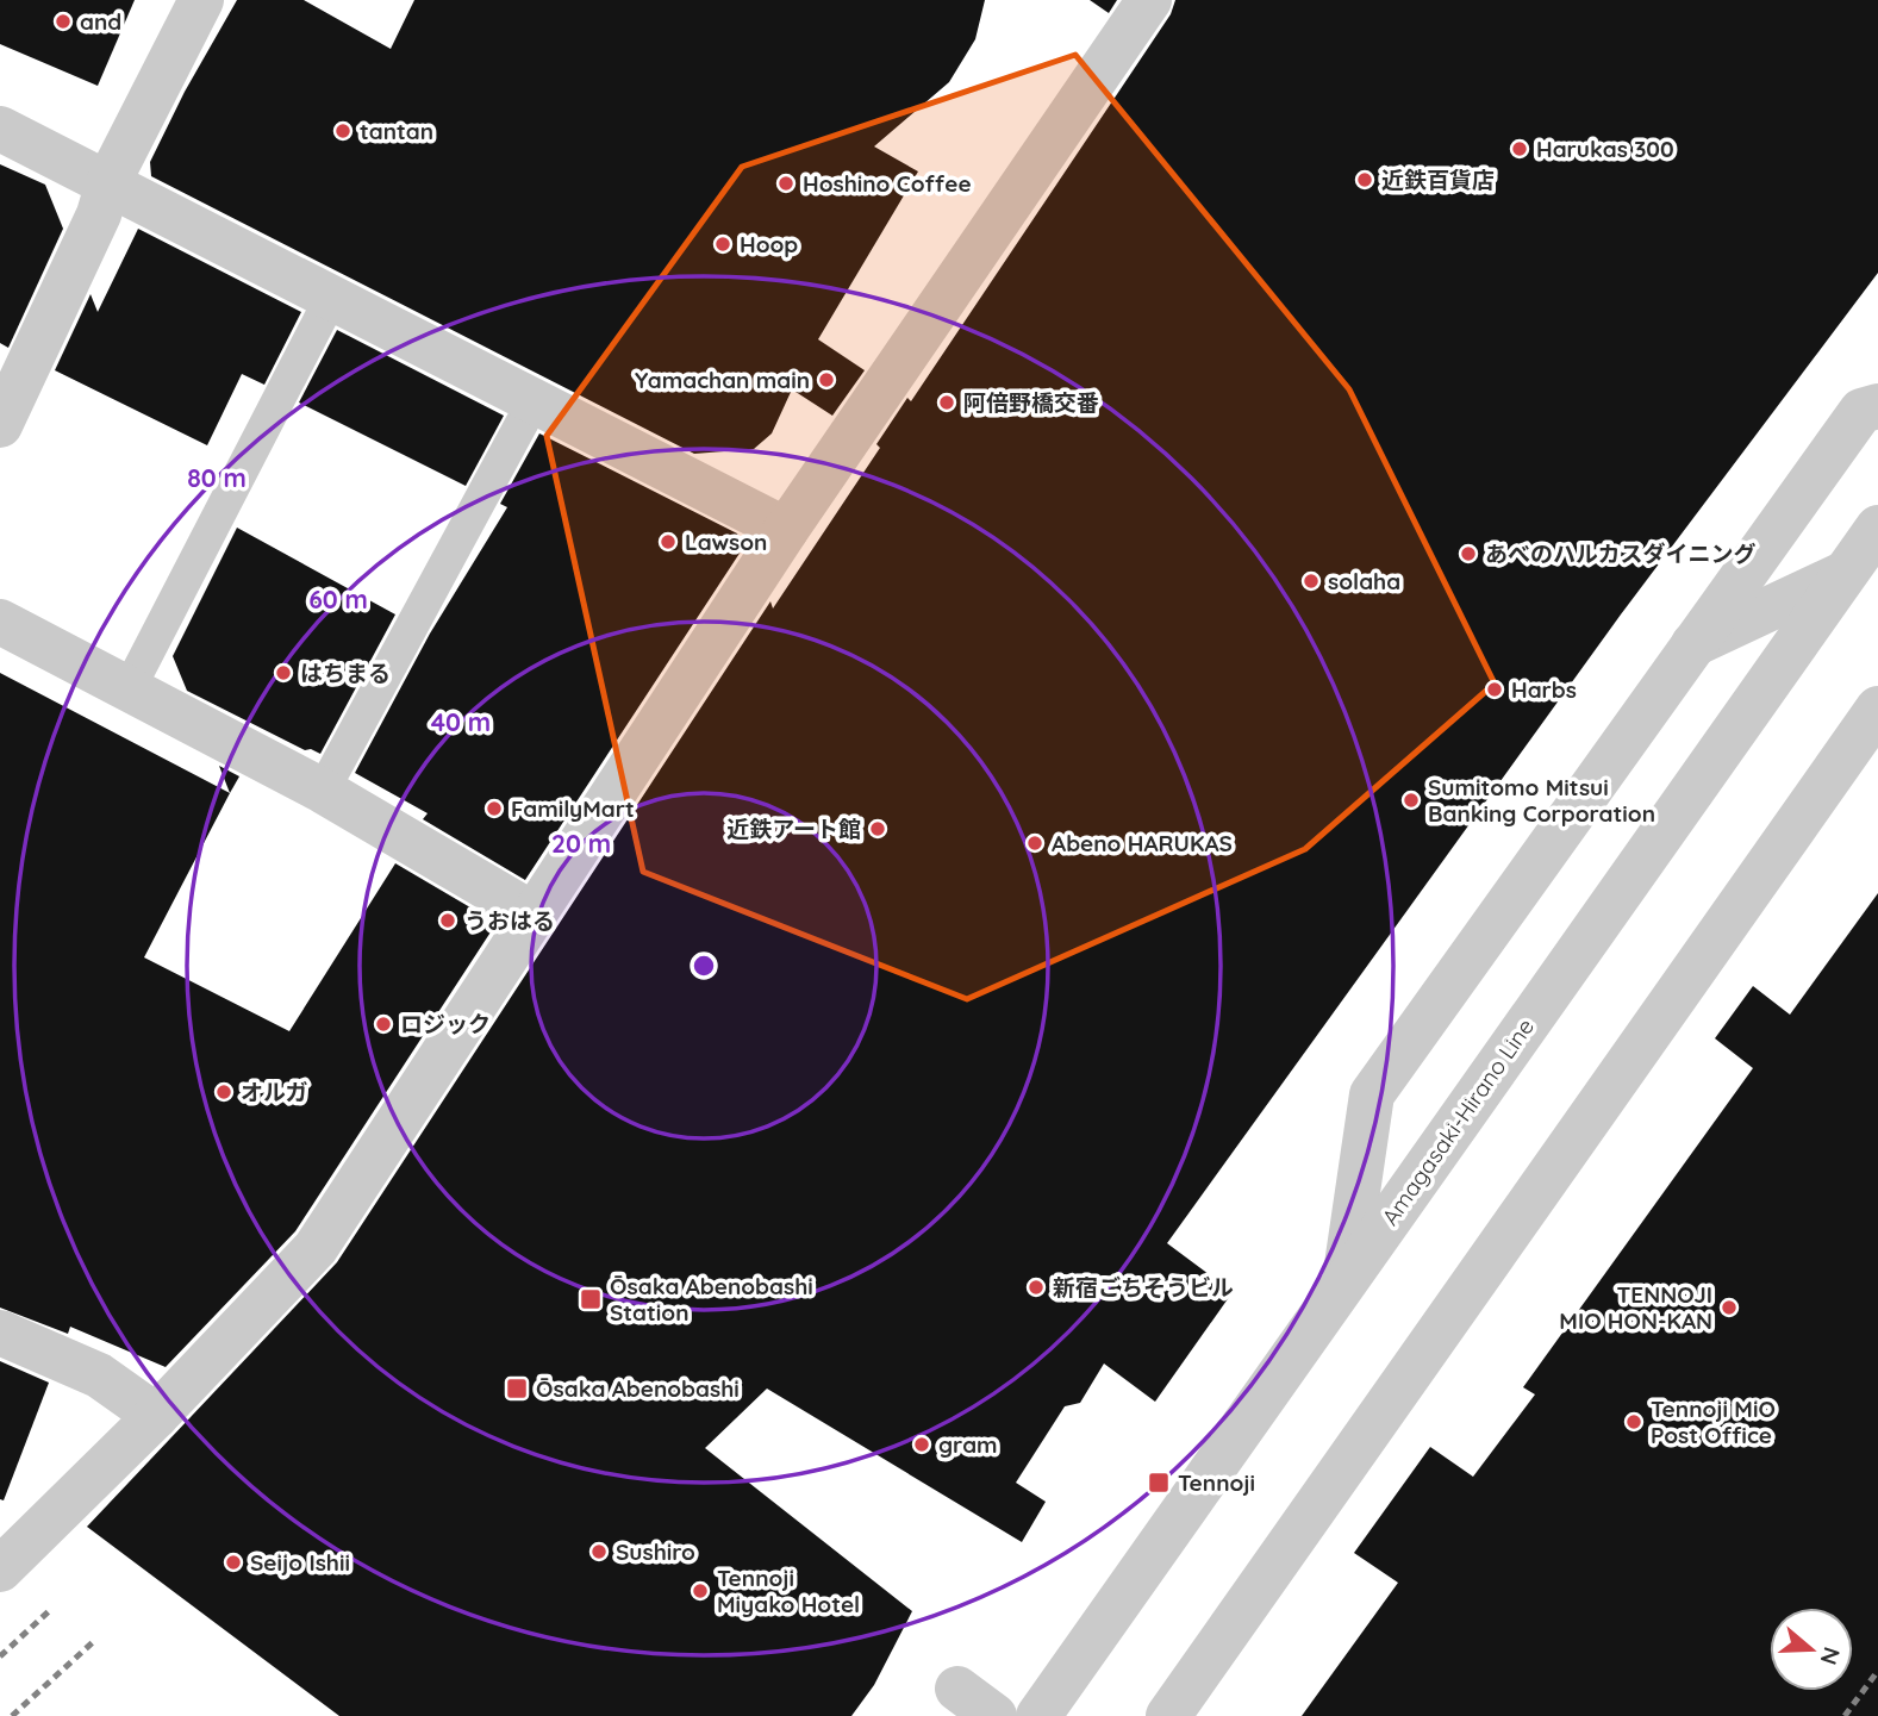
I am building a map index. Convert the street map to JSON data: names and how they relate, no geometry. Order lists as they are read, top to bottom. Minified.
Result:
{"streets":{"street":["Amagasaki-Hirano Line"]},"places":{"other":["and","tantan","Harukas 300","近鉄百貨店","Hoshino Coffee","Hoop","Yamachan main","阿倍野橋交番","Lawson","あべのハルカスダイニング","solaha","はちまる","Harbs","Sumitomo Mitsui Banking Corporation","FamilyMart","近鉄アート館","Abeno HARUKAS","うおはる","ロジック","オルガ","新宿ごちそうビル","TENNOJI MIO HON-KAN","Tennoji MiO Post Office","gram","Sushiro","Seijo Ishii","Tennoji Miyako Hotel"],"transit":["Ōsaka Abenobashi Station","Ōsaka Abenobashi","Tennoji"]},"north":"right","rings":["80 m","60 m","40 m","20 m"]}
